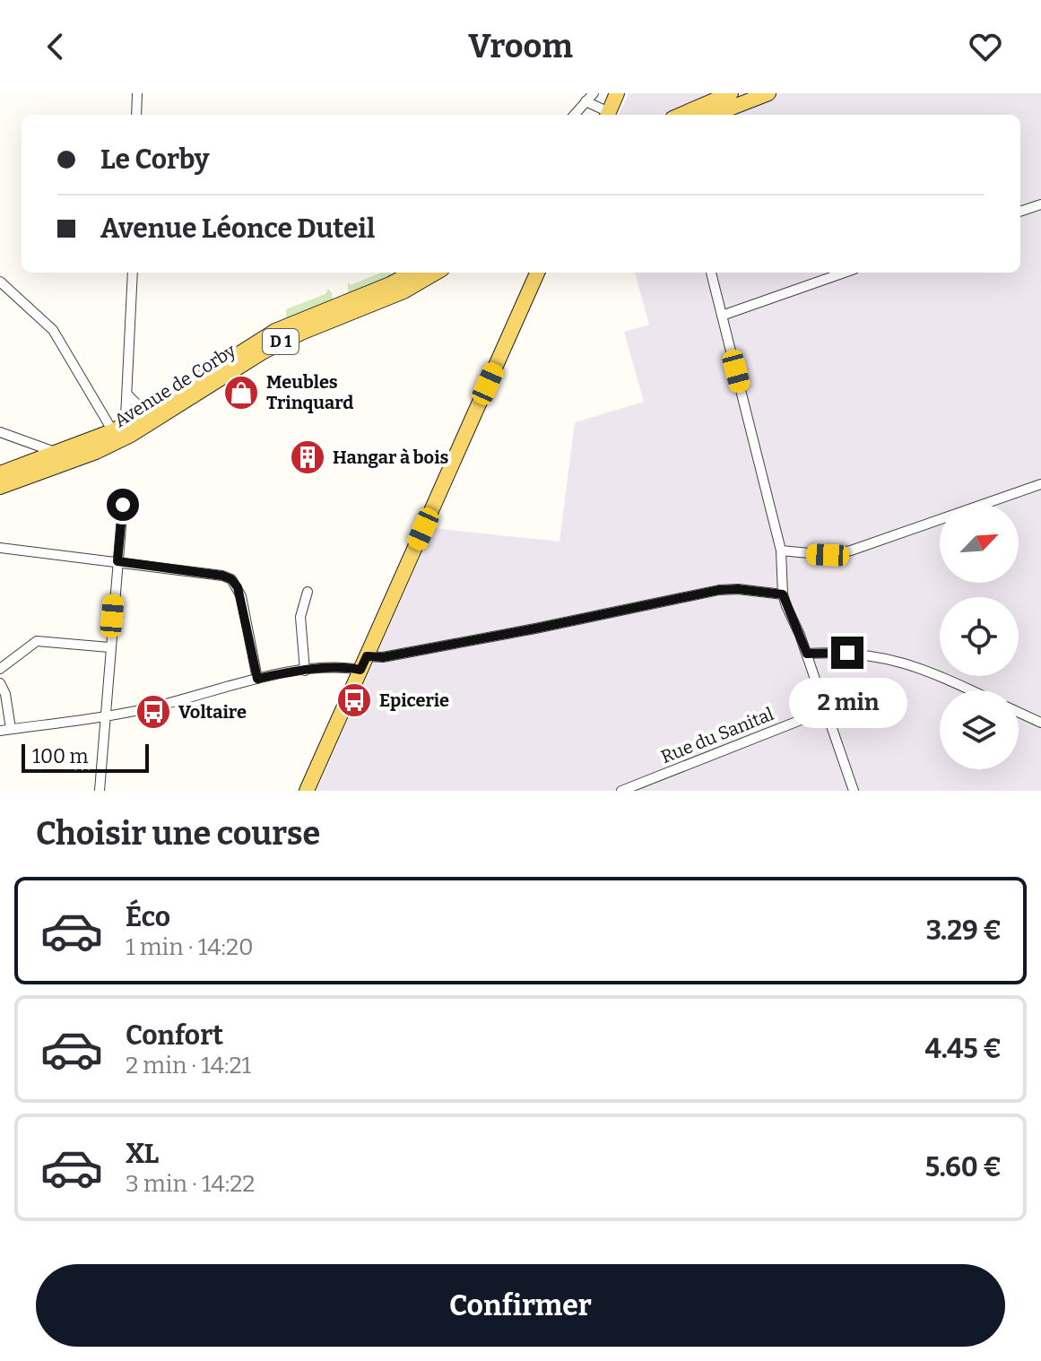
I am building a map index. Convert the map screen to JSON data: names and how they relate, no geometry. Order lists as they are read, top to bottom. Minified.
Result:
{"streets":{"main road":["D 1","Avenue de Corby"],"street":["Rue du Sanital"]},"places":{"shop":["Meubles Trinquard"],"building":["Hangar à bois"],"bus stop":["Epicerie","Voltaire"]},"scale_bar":"100 m","north":"top right","page":{"header":"Vroom","banner":["Le Corby","Avenue Léonce Duteil"],"bubble":"2 min","scale":"100 m","heading":"Choisir une course","list":[{"name":"Éco","note":"1 min · 14:20","value":"3.29 €"},{"name":"Confort","note":"2 min · 14:21","value":"4.45 €"},{"name":"XL","note":"3 min · 14:22","value":"5.60 €"}],"buttons":"Confirmer"}}
